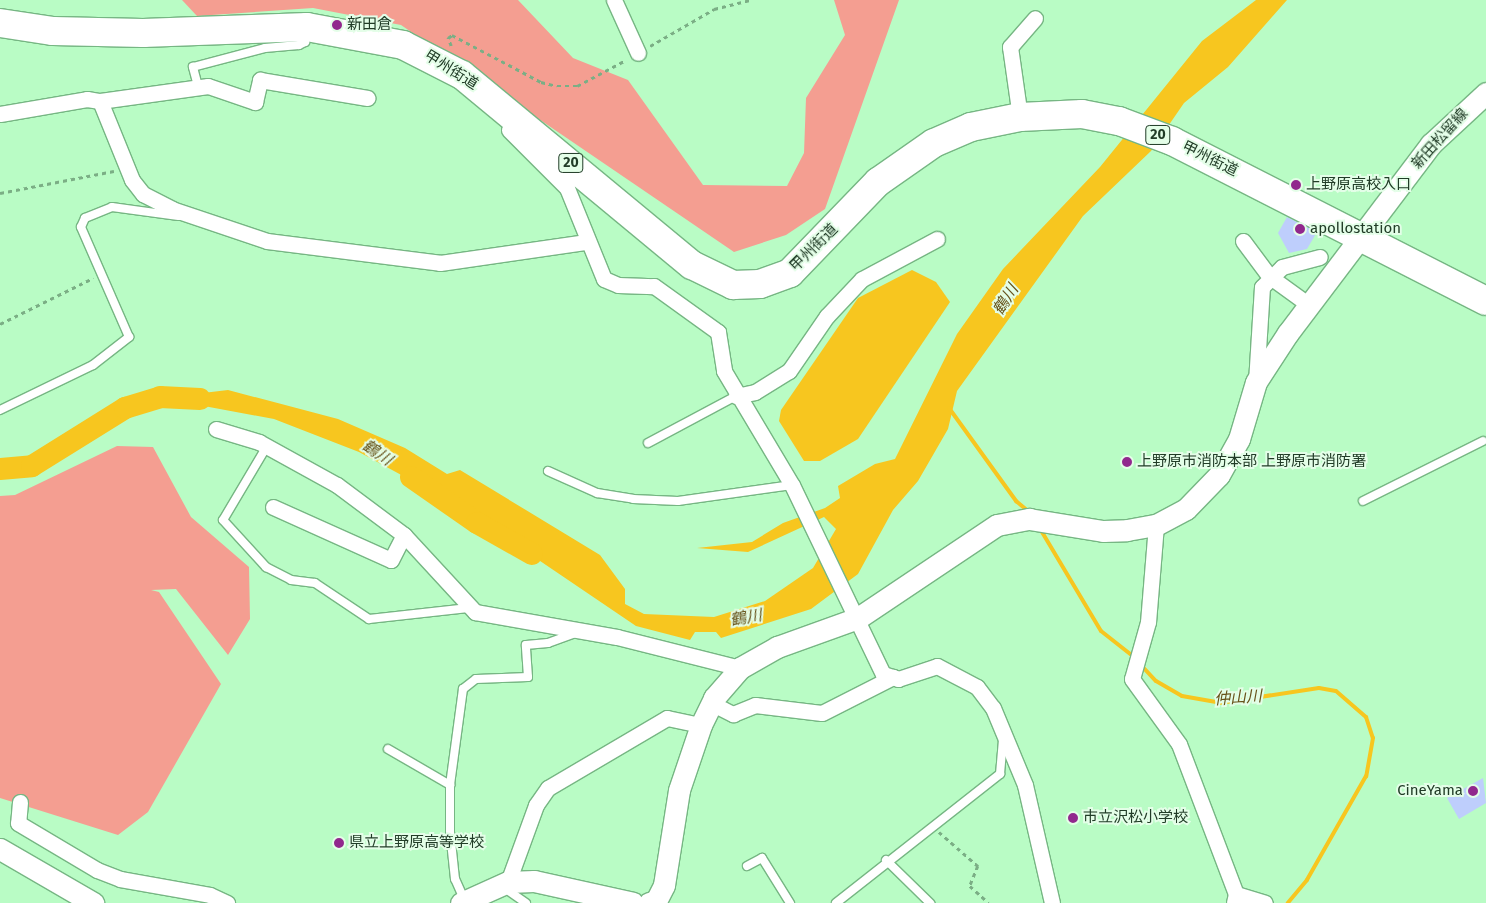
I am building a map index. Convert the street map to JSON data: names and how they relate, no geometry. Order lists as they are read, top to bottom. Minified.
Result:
{"streets":{"highway":["甲州街道","20"],"street":["新田松留線"]},"crossings":[["甲州街道","新田松留線"]],"water":["鶴川","仲山川"],"places":["新田倉","上野原高校入口","apollostation","上野原市消防本部 上野原市消防署","CineYama","市立沢松小学校","県立上野原高等学校"]}
